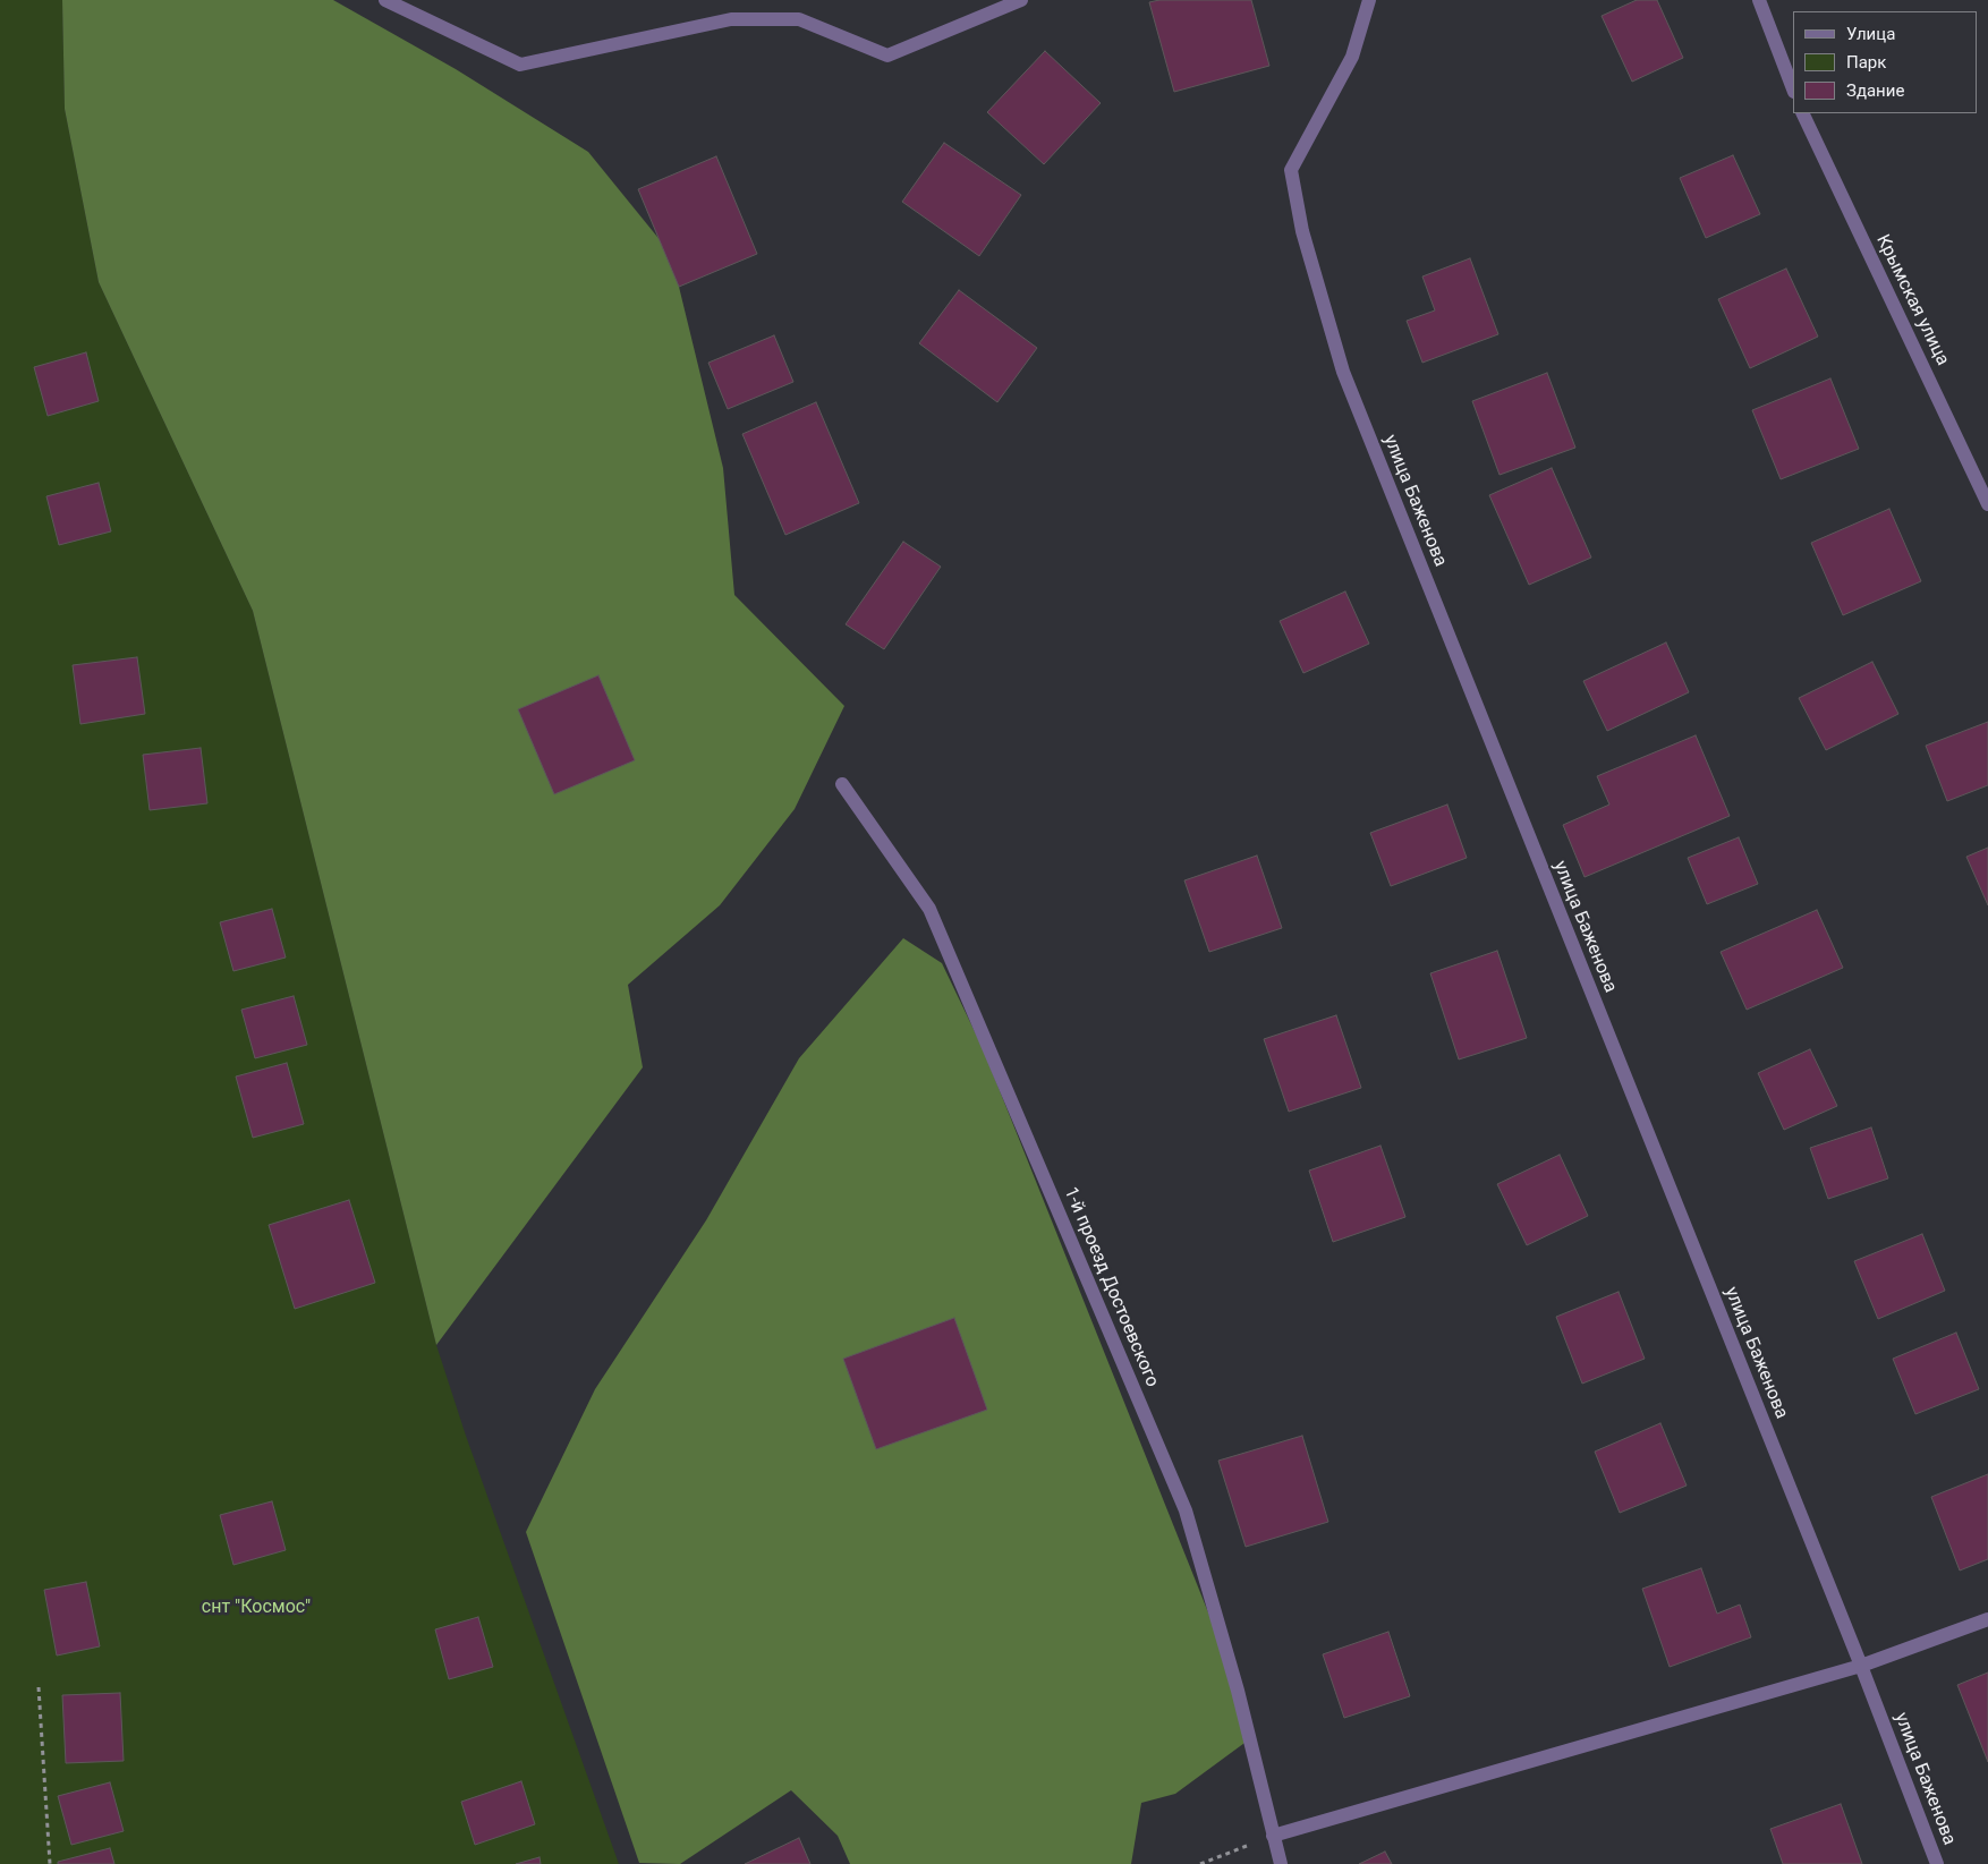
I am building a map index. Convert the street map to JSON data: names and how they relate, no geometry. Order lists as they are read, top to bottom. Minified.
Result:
{"streets":{"street":["Крымская улица","улица Баженова","1-й проезд Достоевского"]},"parks":["снт \"Космос\""],"legend":["Улица","Парк","Здание"]}
